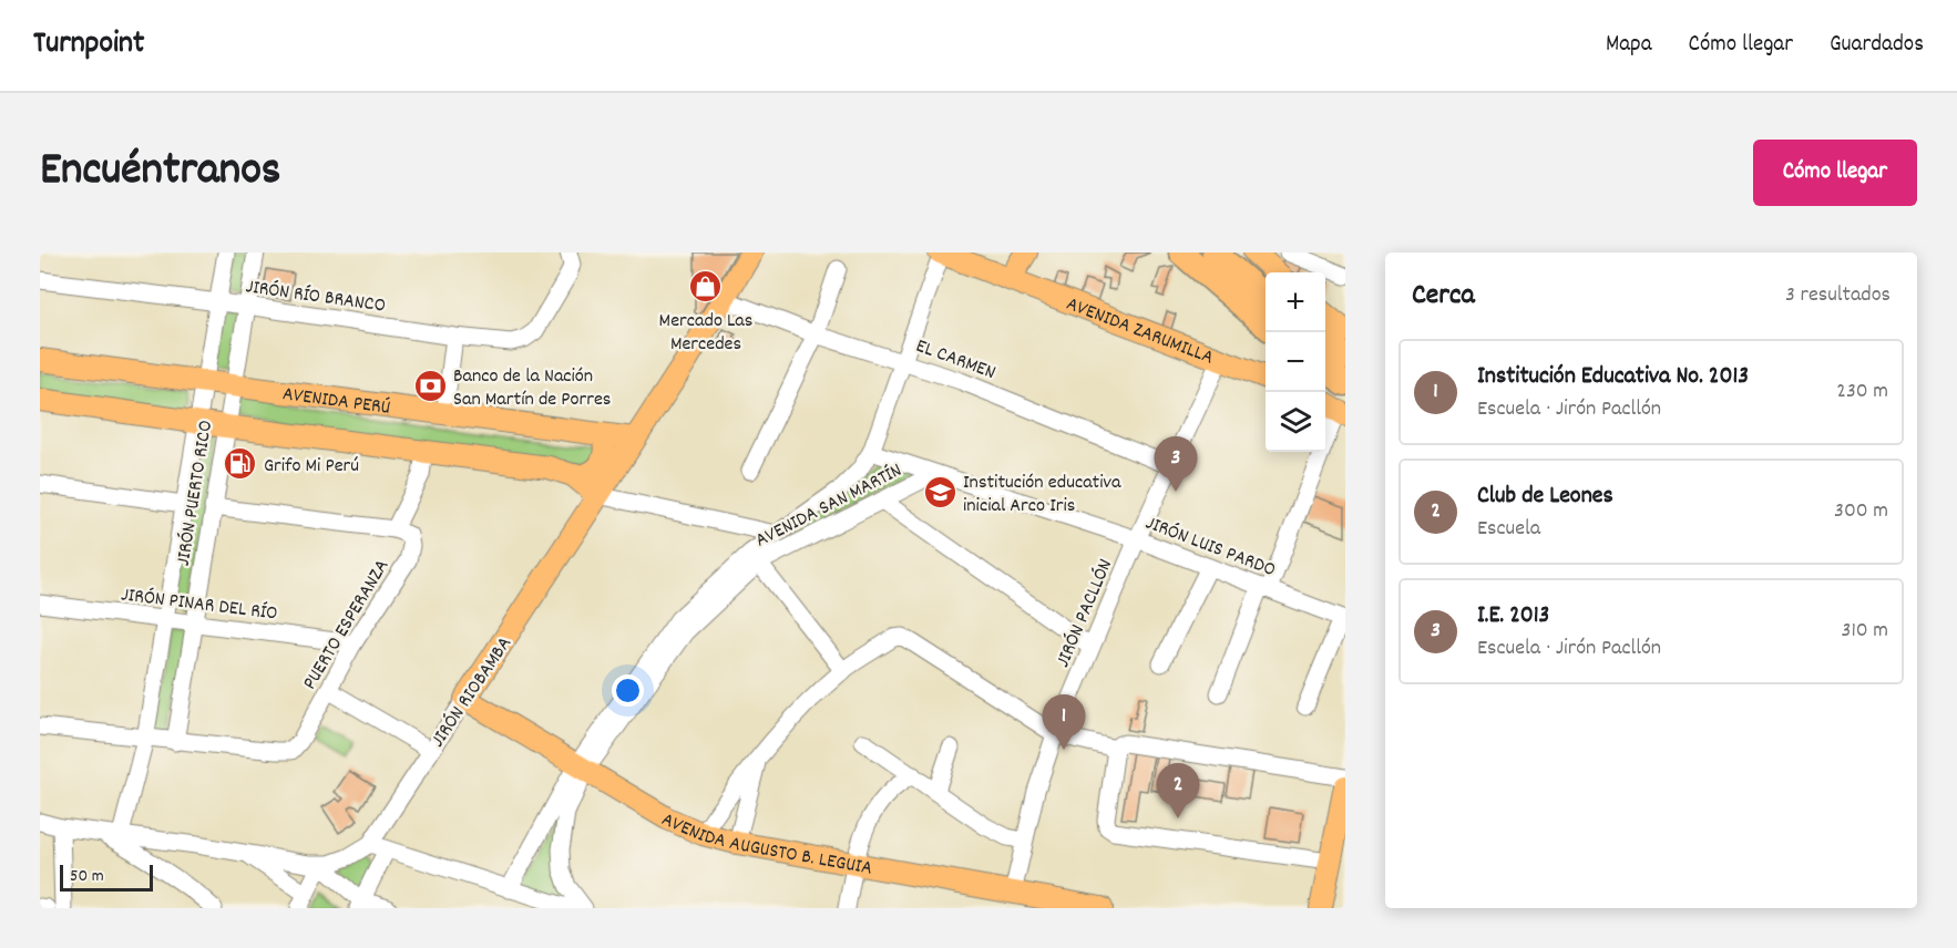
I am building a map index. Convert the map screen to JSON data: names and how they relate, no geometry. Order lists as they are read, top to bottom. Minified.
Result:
{"streets":{"main road":["AVENIDA ZARUMILLA","AVENIDA PERÚ","JIRÓN RIOBAMBA","AVENIDA AUGUSTO B. LEGUIA"],"street":["JIRÓN RÍO BRANCO","EL CARMEN","JIRÓN PUERTO RICO","AVENIDA SAN MARTÍN","JIRÓN LUIS PARDO","JIRÓN PINAR DEL RÍO","JIRÓN PACLLÓN","PUERTO ESPERANZA"]},"crossings":[["JIRÓN RÍO BRANCO","JIRÓN PUERTO RICO"],["AVENIDA ZARUMILLA","AVENIDA SAN MARTÍN"],["AVENIDA ZARUMILLA","JIRÓN PACLLÓN"],["EL CARMEN","AVENIDA SAN MARTÍN"],["EL CARMEN","JIRÓN PACLLÓN"],["EL CARMEN","JIRÓN RIOBAMBA"],["AVENIDA PERÚ","JIRÓN PUERTO RICO"],["AVENIDA PERÚ","JIRÓN RIOBAMBA"],["JIRÓN PUERTO RICO","JIRÓN PINAR DEL RÍO"],["JIRÓN PUERTO RICO","PUERTO ESPERANZA"],["AVENIDA SAN MARTÍN","JIRÓN LUIS PARDO"],["AVENIDA SAN MARTÍN","AVENIDA AUGUSTO B. LEGUIA"],["JIRÓN LUIS PARDO","JIRÓN PACLLÓN"],["JIRÓN PINAR DEL RÍO","PUERTO ESPERANZA"],["JIRÓN PACLLÓN","AVENIDA AUGUSTO B. LEGUIA"],["JIRÓN RIOBAMBA","AVENIDA AUGUSTO B. LEGUIA"]],"places":{"shop":["Mercado Las Mercedes"],"bank":["Banco de la Nación San Martín de Porres"],"fuel station":["Grifo Mi Perú"],"school or university":["Institución educativa inicial Arco Iris"]},"scale_bar":"50 m","page":{"header":"Turnpoint","nav":["Mapa","Cómo llegar","Guardados"],"title":"Encuéntranos","buttons":"Cómo llegar","heading":["Cerca","3 resultados"],"map_buttons":["+","−"],"list":[{"mark":"1","name":"Institución Educativa No. 2013","note":"Escuela · Jirón Pacllón","value":"230 m"},{"mark":"2","name":"Club de Leones","note":"Escuela","value":"300 m"},{"mark":"3","name":"I.E. 2013","note":"Escuela · Jirón Pacllón","value":"310 m"}],"pins":["3","1","2"],"scale":"50 m"}}
